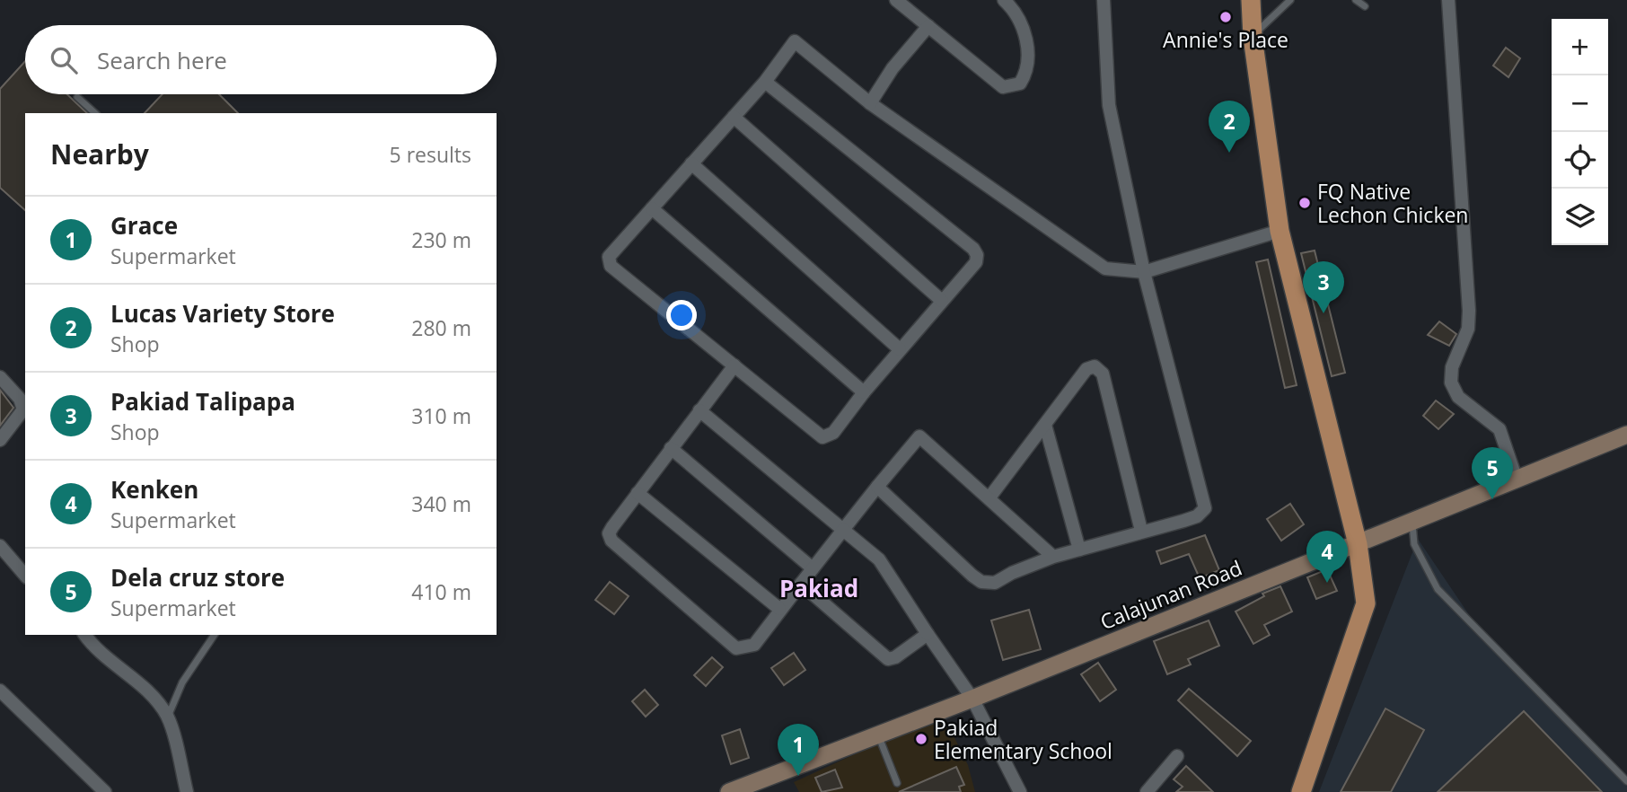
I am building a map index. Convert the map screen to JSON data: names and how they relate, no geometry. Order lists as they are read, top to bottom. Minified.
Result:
{"streets":{"main road":["Calajunan Road"]},"districts":["Pakiad"],"places":["Annie's Place","FQ Native Lechon Chicken","Pakiad Elementary School"],"page":{"map_buttons":["+","−"],"search":"Search here","pins":["2","3","5","4","1"],"heading":["Nearby","5 results"],"list":[{"mark":"1","name":"Grace","note":"Supermarket","value":"230 m"},{"mark":"2","name":"Lucas Variety Store","note":"Shop","value":"280 m"},{"mark":"3","name":"Pakiad Talipapa","note":"Shop","value":"310 m"},{"mark":"4","name":"Kenken","note":"Supermarket","value":"340 m"},{"mark":"5","name":"Dela cruz store","note":"Supermarket","value":"410 m"}]}}
